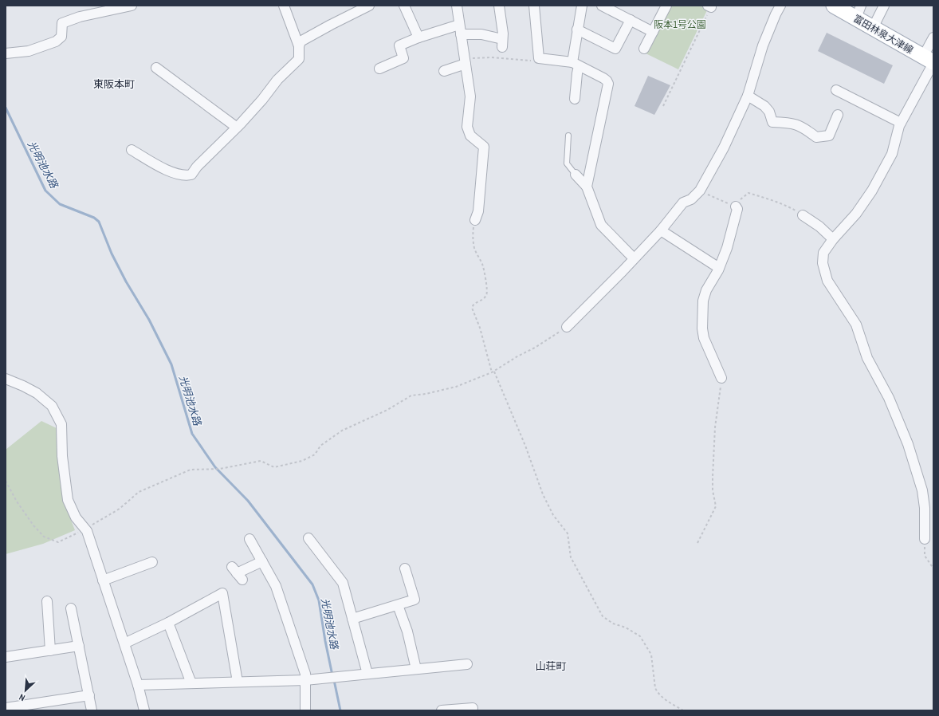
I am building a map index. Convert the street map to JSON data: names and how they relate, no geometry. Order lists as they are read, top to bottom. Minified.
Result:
{"streets":{"main road":["富田林泉大津線"]},"districts":["東阪本町","山荘町"],"water":["光明池水路"],"parks":["阪本1号公園"],"north":"bottom left"}
